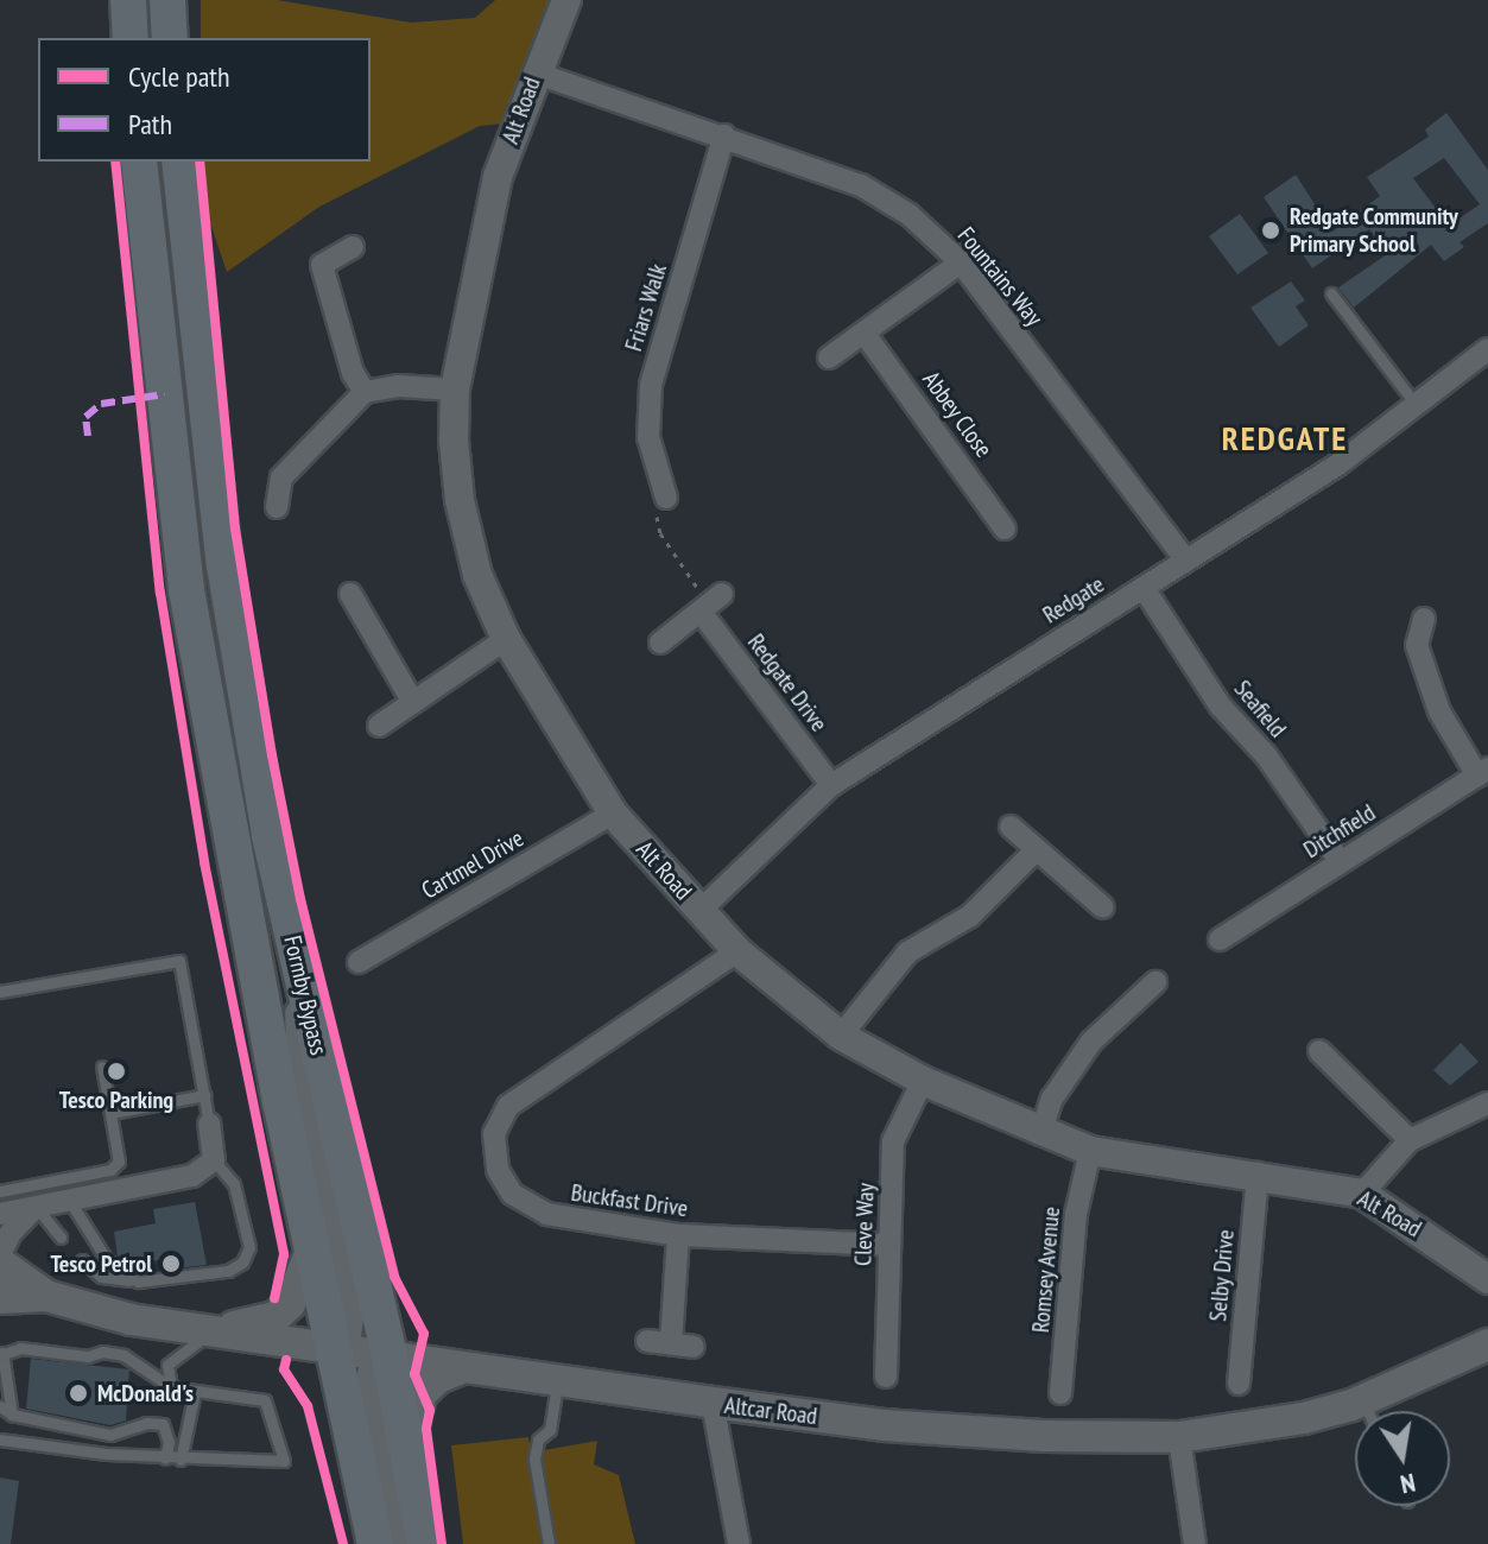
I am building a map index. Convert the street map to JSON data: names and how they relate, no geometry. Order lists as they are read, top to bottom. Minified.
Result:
{"streets":{"highway":["Formby Bypass"],"main road":["Altcar Road"],"street":["Alt Road","Fountains Way","Friars Walk","Abbey Close","Redgate","Redgate Drive","Seafield","Ditchfield","Cartmel Drive","Buckfast Drive","Cleve Way","Romsey Avenue","Selby Drive"]},"crossings":[["Alt Road","Fountains Way"],["Alt Road","Redgate"],["Alt Road","Cartmel Drive"],["Alt Road","Buckfast Drive"],["Alt Road","Cleve Way"],["Alt Road","Romsey Avenue"],["Alt Road","Selby Drive"],["Fountains Way","Friars Walk"],["Fountains Way","Redgate"],["Redgate","Redgate Drive"],["Redgate","Seafield"],["Seafield","Ditchfield"],["Formby Bypass","Altcar Road"],["Buckfast Drive","Cleve Way"]],"districts":["REDGATE"],"places":["Redgate Community Primary School","Tesco Parking","Tesco Petrol","McDonald's"],"legend":["Cycle path","Path"],"north":"bottom"}
